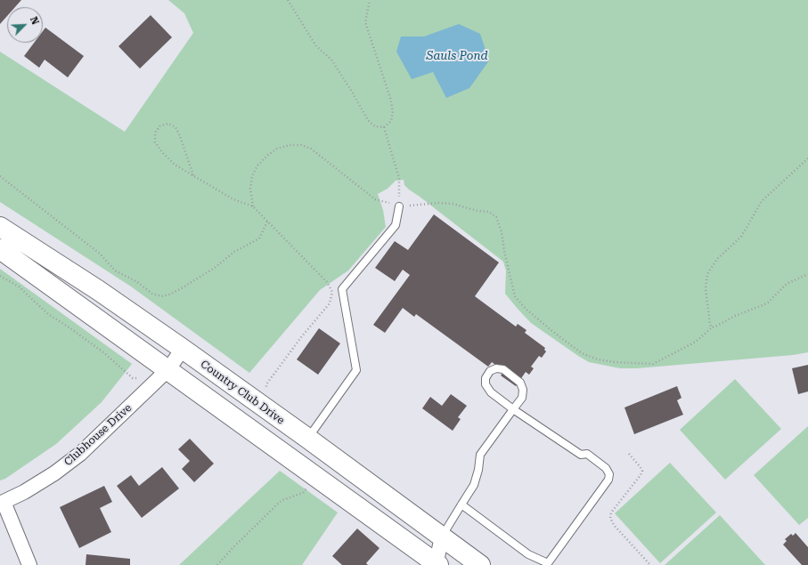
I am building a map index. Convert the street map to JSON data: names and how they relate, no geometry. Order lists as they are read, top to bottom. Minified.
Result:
{"streets":{"main road":["Country Club Drive"],"street":["Clubhouse Drive"]},"crossings":[["Country Club Drive","Clubhouse Drive"]],"water":["Sauls Pond"],"north":"top right"}
